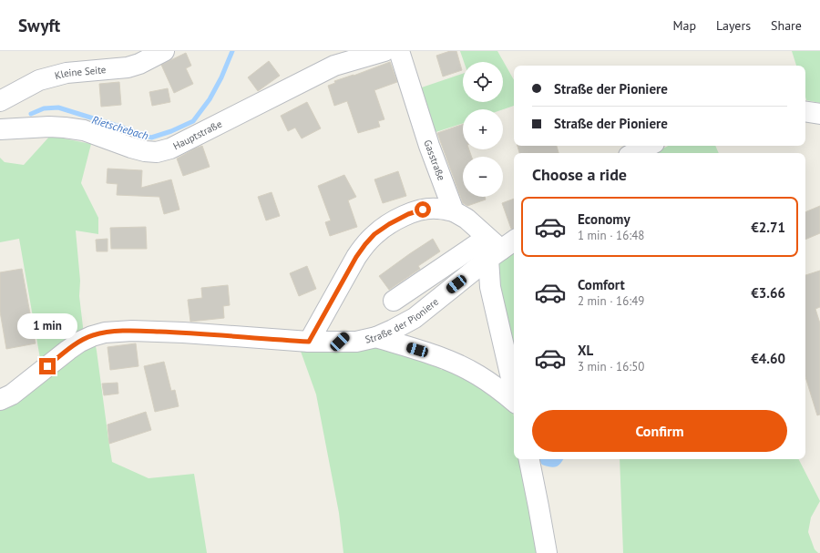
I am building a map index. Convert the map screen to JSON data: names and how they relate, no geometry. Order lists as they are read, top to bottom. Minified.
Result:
{"streets":{"street":["Kleine Seite","Hauptstraße","Gasstraße","Straße der Pioniere"]},"water":["Rietschebach"],"page":{"header":"Swyft","nav":["Map","Layers","Share"],"map_buttons":["+","−"],"banner":["Straße der Pioniere","Straße der Pioniere"],"heading":"Choose a ride","list":[{"name":"Economy","note":"1 min · 16:48","value":"€2.71"},{"name":"Comfort","note":"2 min · 16:49","value":"€3.66"},{"name":"XL","note":"3 min · 16:50","value":"€4.60"}],"bubble":"1 min","buttons":"Confirm"}}
